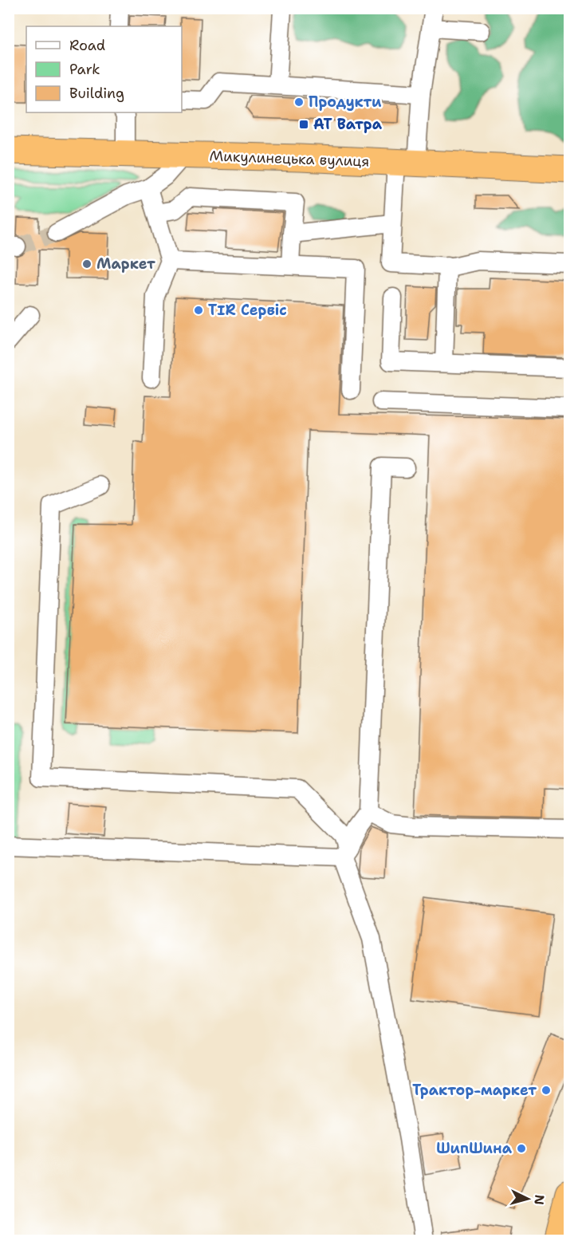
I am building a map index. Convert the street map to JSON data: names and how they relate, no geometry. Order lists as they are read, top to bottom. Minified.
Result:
{"streets":{"highway":["Микулинецька вулиця"]},"places":{"other":["Продукти","Маркет","TIR Сервіс","Трактор-маркет","ШипШина"],"transit":["АТ Ватра"]},"legend":["Road","Park","Building"],"north":"right"}
